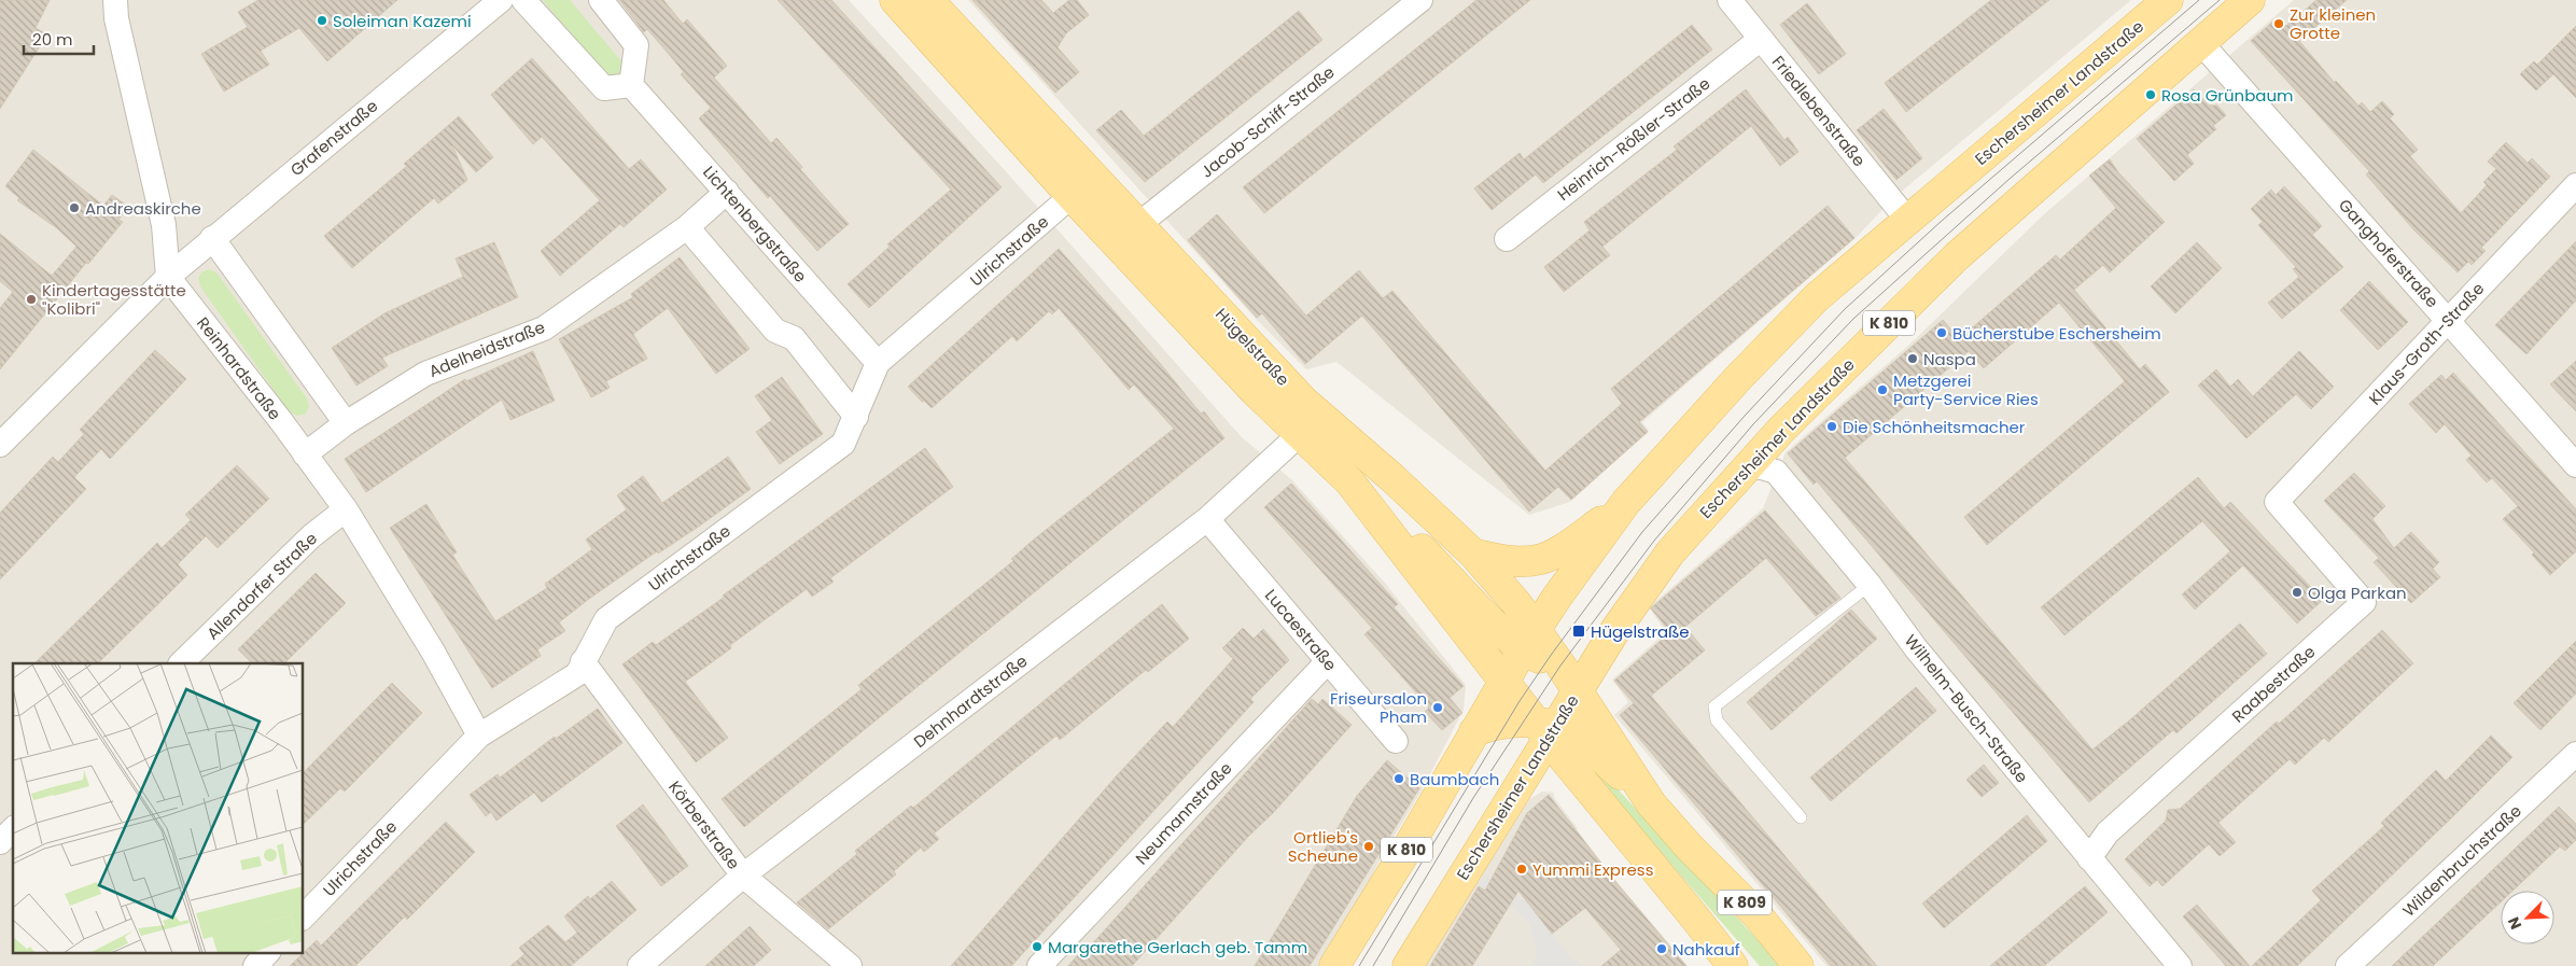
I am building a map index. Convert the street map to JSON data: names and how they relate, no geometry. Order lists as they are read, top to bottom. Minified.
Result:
{"streets":{"main road":["Eschersheimer Landstraße","K 810","Hügelstraße","K 809"],"street":["Friedlebenstraße","Jacob-Schiff-Straße","Grafenstraße","Heinrich-Rößler-Straße","Lichtenbergstraße","Ulrichstraße","Ganghoferstraße","Klaus-Groth-Straße","Adelheidstraße","Reinhardstraße","Allendorfer Straße","Lucaestraße","Raabestraße","Dehnhardtstraße","Wilhelm-Busch-Straße","Neumannstraße","Körberstraße","Wildenbruchstraße"]},"crossings":[["Eschersheimer Landstraße","Friedlebenstraße"],["Eschersheimer Landstraße","Ganghoferstraße"],["Eschersheimer Landstraße","Hügelstraße"],["Eschersheimer Landstraße","Wilhelm-Busch-Straße"],["Friedlebenstraße","Heinrich-Rößler-Straße"],["Jacob-Schiff-Straße","Hügelstraße"],["Grafenstraße","Reinhardstraße"],["Lichtenbergstraße","Ulrichstraße"],["Lichtenbergstraße","Adelheidstraße"],["Ulrichstraße","Hügelstraße"],["Ulrichstraße","Reinhardstraße"],["Ulrichstraße","Körberstraße"],["Ganghoferstraße","Klaus-Groth-Straße"],["Klaus-Groth-Straße","Raabestraße"],["Hügelstraße","Dehnhardtstraße"],["Reinhardstraße","Allendorfer Straße"],["Lucaestraße","Dehnhardtstraße"],["Lucaestraße","Neumannstraße"],["Raabestraße","Wilhelm-Busch-Straße"],["Dehnhardtstraße","Körberstraße"]],"places":{"other":["Soleiman Kazemi","Zur kleinen Grotte","Rosa Grünbaum","Andreaskirche","Kindertagesstätte \"Kolibri\"","Bücherstube Eschersheim","Naspa","Metzgerei Party-Service Ries","Die Schönheitsmacher","Olga Parkan","Friseursalon Pham","Baumbach","Ortlieb's Scheune","Yummi Express","Margarethe Gerlach geb. Tamm","Nahkauf"],"transit":["Hügelstraße"]},"scale_bar":"20 m","north":"bottom left"}
